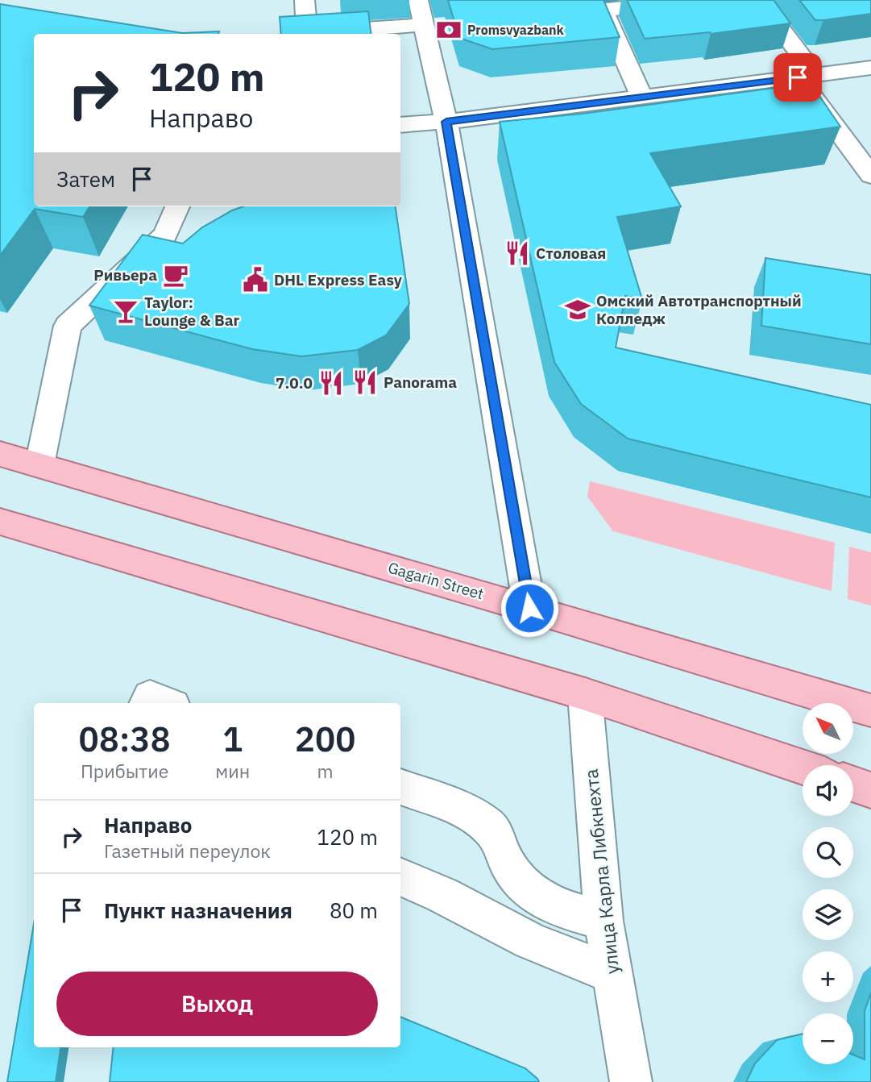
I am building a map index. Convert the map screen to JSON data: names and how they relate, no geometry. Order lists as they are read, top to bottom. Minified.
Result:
{"streets":{"main road":["Gagarin Street"],"street":["улица Карла Либкнехта"]},"places":{"bank":["Promsvyazbank"],"restaurant":["Столовая","Panorama","7.0.0"],"cafe":["Ривьера"],"public building":["DHL Express Easy"],"school or university":["Омский Автотранспортный Колледж"],"bar":["Taylor: Lounge & Bar"]},"north":"top left","page":{"turn":["120 m","Направо"],"then":"Затем","map_buttons":["+","−"],"eta":["08:38","Прибытие","1","мин","200","m"],"list":[{"name":"Направо","note":"Газетный переулок","value":"120 m"},{"name":"Пункт назначения","value":"80 m"}],"buttons":"Выход"}}
